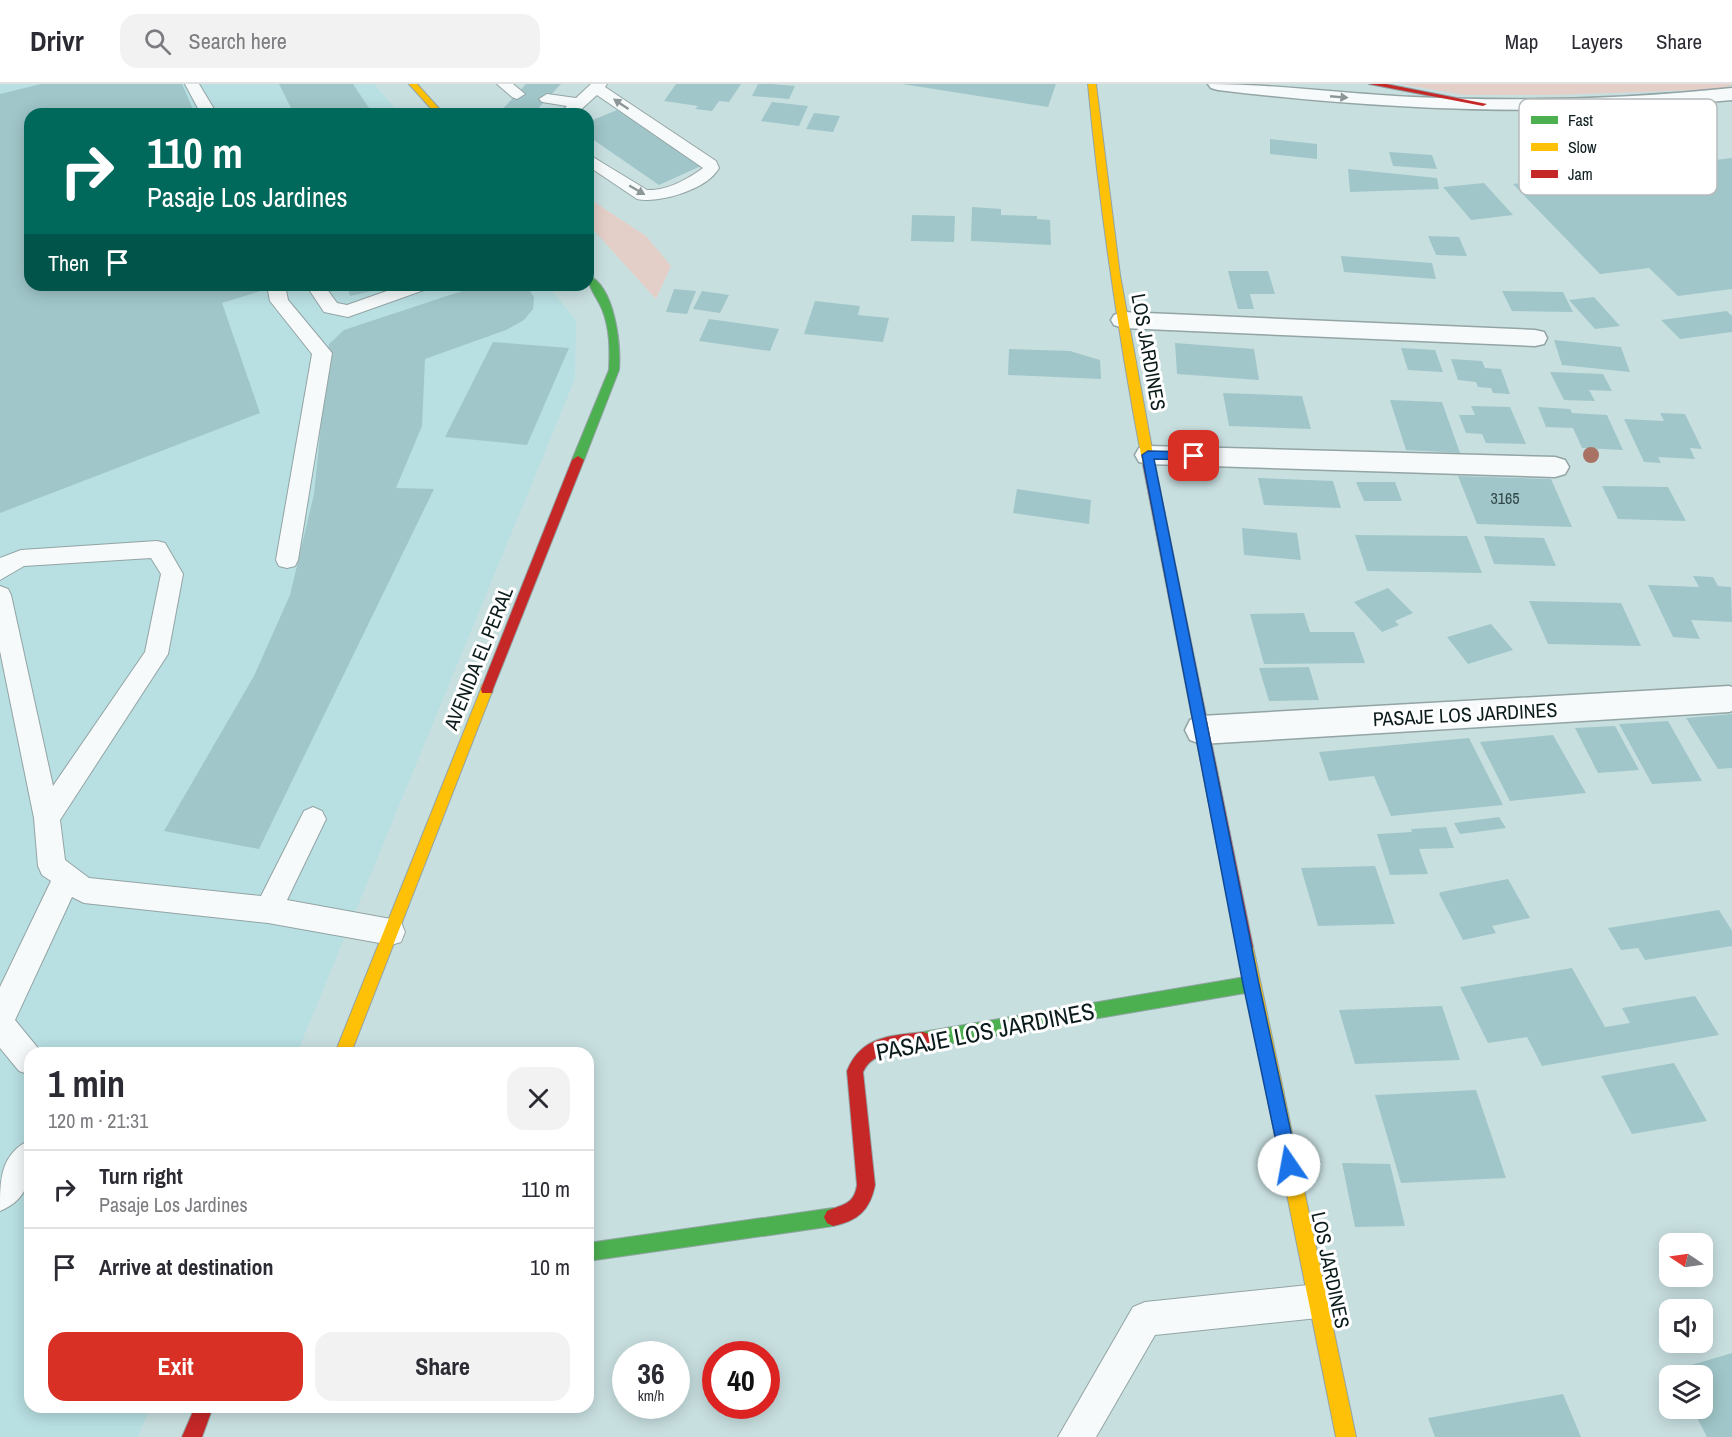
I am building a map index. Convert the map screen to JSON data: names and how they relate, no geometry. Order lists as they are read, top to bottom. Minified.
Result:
{"streets":{"street":["LOS JARDINES","AVENIDA EL PERAL","PASAJE LOS JARDINES"]},"crossings":[["LOS JARDINES","PASAJE LOS JARDINES"]],"house_numbers":["3165"],"legend":["Fast","Slow","Jam"],"north":"left","page":{"header":"Drivr","search":"Search here","nav":["Map","Layers","Share"],"turn":["110 m","Pasaje Los Jardines"],"then":"Then","heading":["1 min","120 m · 21:31"],"list":[{"name":"Turn right","note":"Pasaje Los Jardines","value":"110 m"},{"name":"Arrive at destination","value":"10 m"}],"buttons":["Exit","Share"],"speed":"36 km/h","limit":"40"}}
